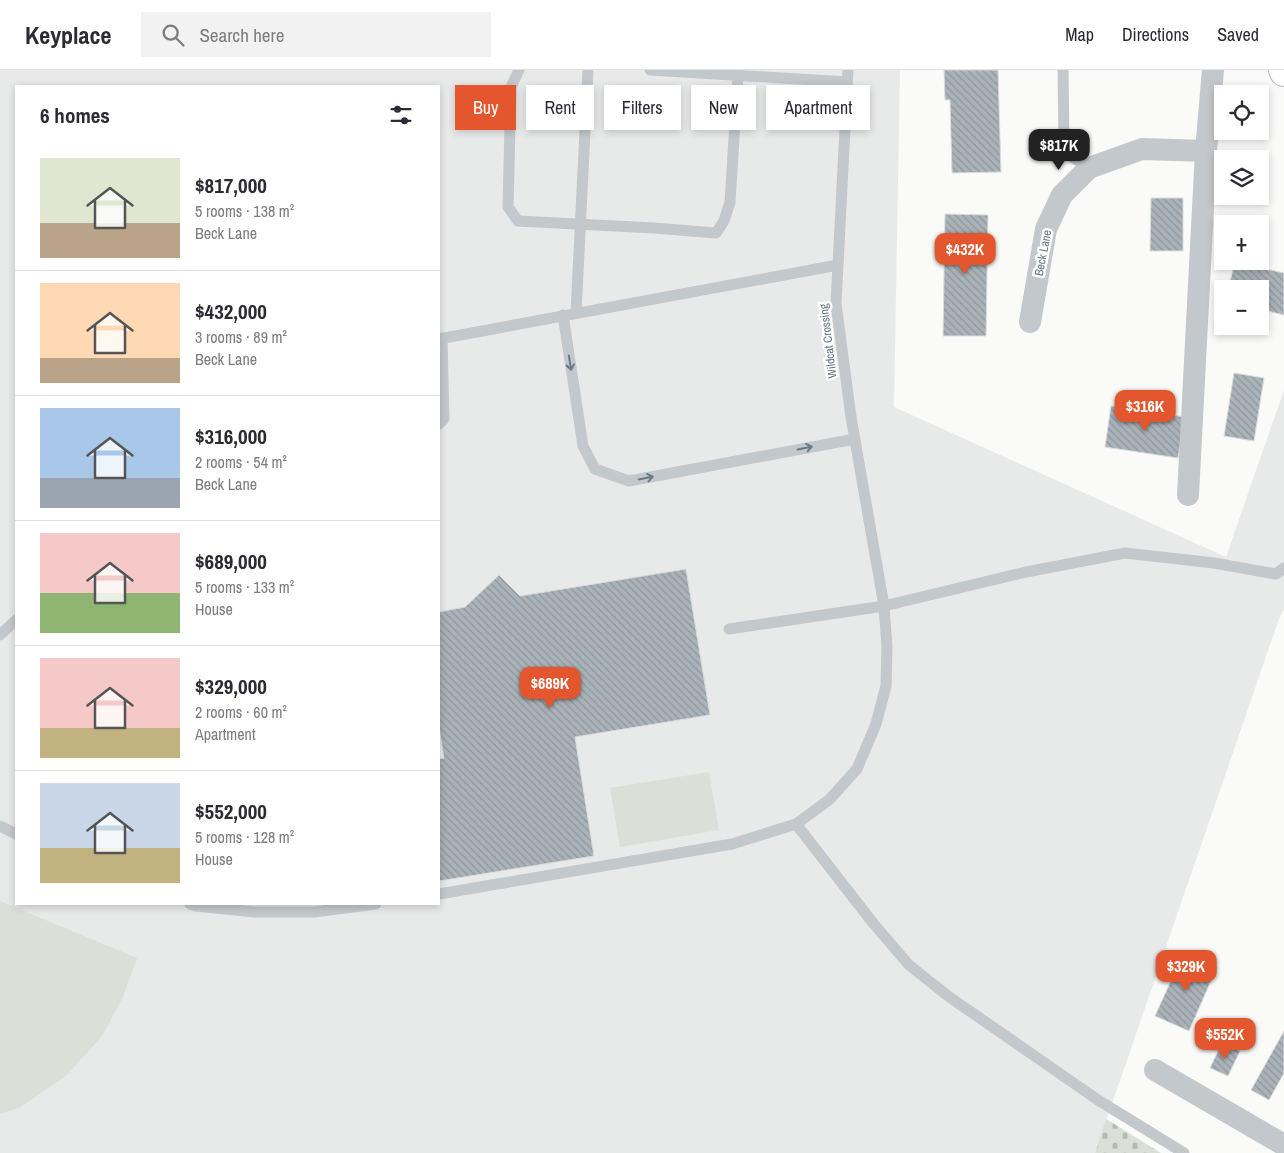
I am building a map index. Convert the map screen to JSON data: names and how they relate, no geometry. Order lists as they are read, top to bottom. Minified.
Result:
{"streets":{"street":["Beck Lane"],"lane":["Wildcat Crossing"]},"page":{"header":"Keyplace","search":"Search here","nav":["Map","Directions","Saved"],"map_buttons":["+","−"],"chip":["Buy","Rent","Filters","New","Apartment"],"heading":"6 homes","price":["$817K","$432K","$316K","$689K","$329K","$552K"],"list":[{"name":"$817,000","note":"5 rooms · 138 m² · Beck Lane"},{"name":"$432,000","note":"3 rooms · 89 m² · Beck Lane"},{"name":"$316,000","note":"2 rooms · 54 m² · Beck Lane"},{"name":"$689,000","note":"5 rooms · 133 m² · House"},{"name":"$329,000","note":"2 rooms · 60 m² · Apartment"},{"name":"$552,000","note":"5 rooms · 128 m² · House"}]}}
